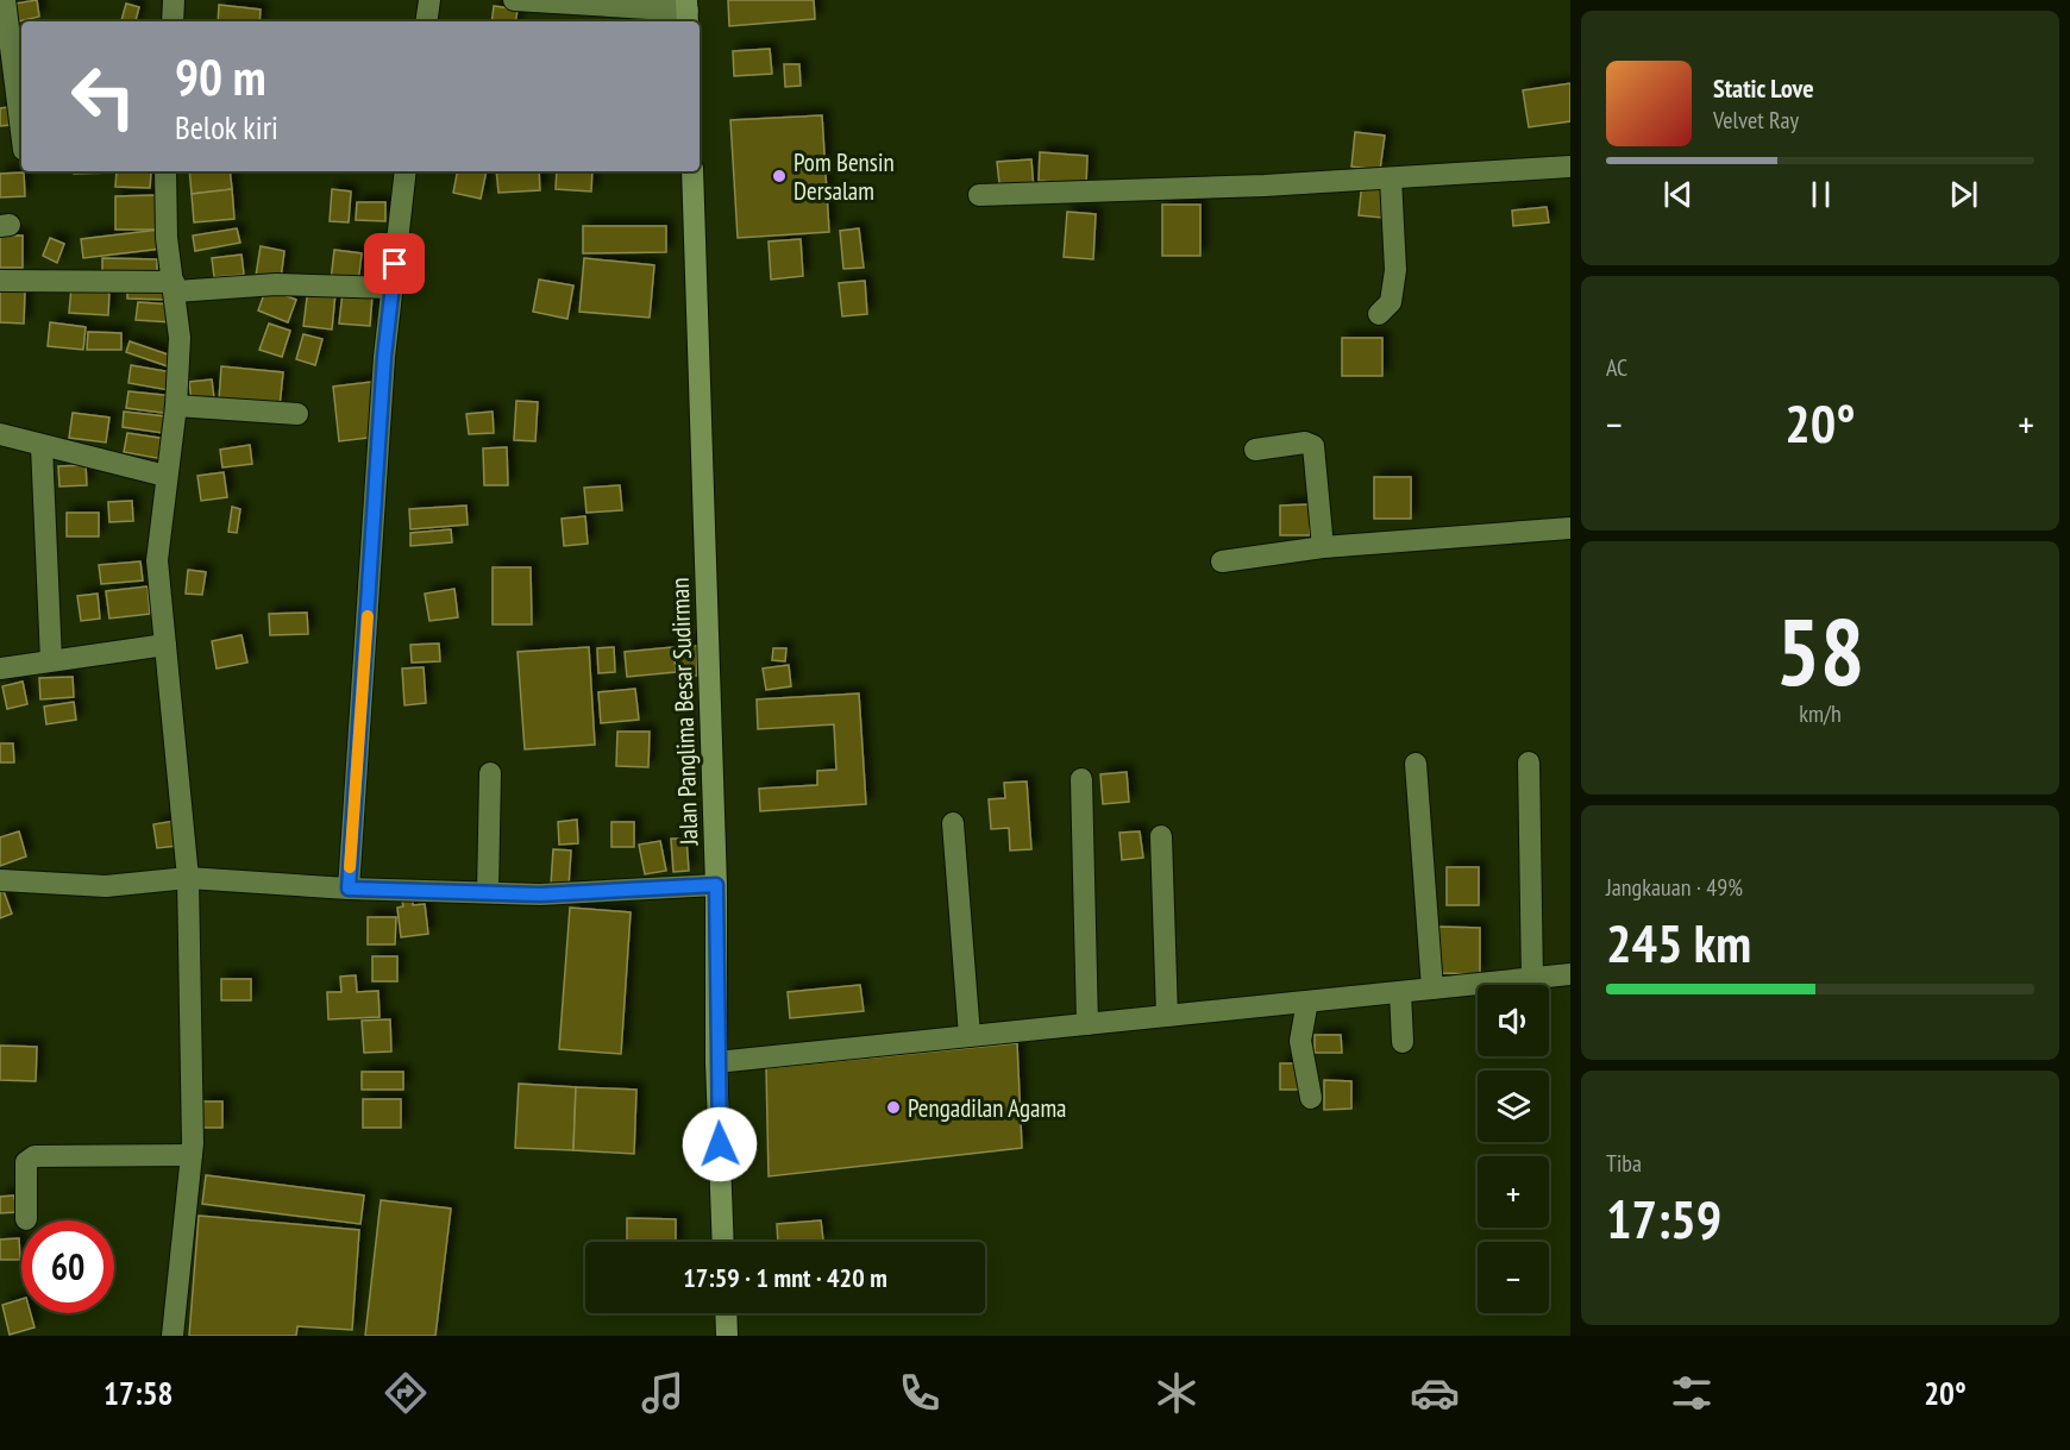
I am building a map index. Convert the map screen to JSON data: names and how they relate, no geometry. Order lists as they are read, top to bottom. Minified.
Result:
{"streets":{"main road":["Jalan Panglima Besar Sudirman"]},"places":["Pom Bensin Dersalam","Pengadilan Agama"],"page":{"turn":["90 m","Belok kiri"],"song":["Static Love","Velvet Ray"],"tile":["AC",["58","km/h"],["Jangkauan · 49%","245 km"],["Tiba","17:59"]],"heat":["−","20°","+"],"map_buttons":["+","−"],"limit":"60","trip":"17:59 · 1 mnt · 420 m","tabs":["17:58","20°"]}}
